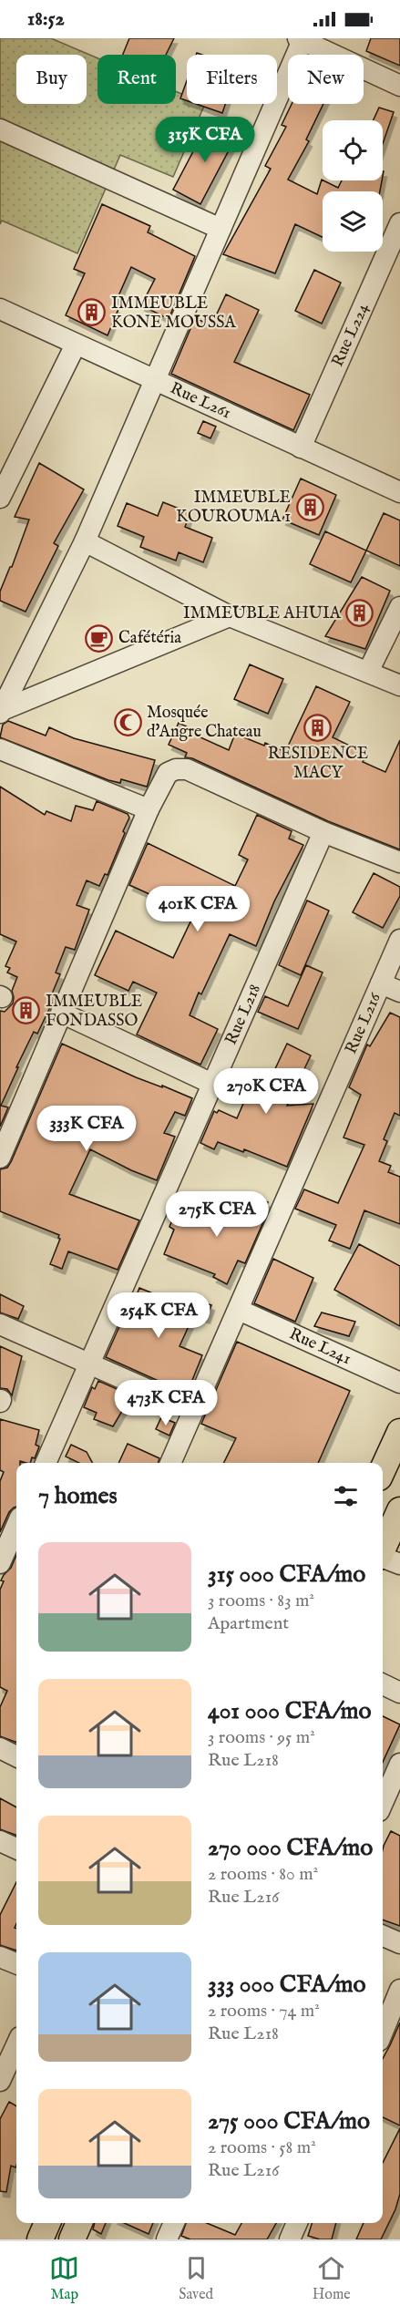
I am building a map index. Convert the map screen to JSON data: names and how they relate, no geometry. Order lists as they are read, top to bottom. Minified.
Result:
{"streets":{"street":["Rue L224","Rue L261","Rue L218","Rue L216","Rue L241"]},"crossings":[["Rue L224","Rue L261"],["Rue L216","Rue L241"]],"places":{"building":["IMMEUBLE KONE MOUSSA","IMMEUBLE KOUROUMA 1","IMMEUBLE AHUIA","RESIDENCE MACY","IMMEUBLE FONDASSO"],"cafe":["Cafétéria"],"mosque":["Mosquée d'Angre Chateau"]},"page":{"status":"18:52","chip":["Buy","Rent","Filters","New"],"price":["315K CFA","401K CFA","270K CFA","333K CFA","275K CFA","254K CFA","473K CFA"],"heading":"7 homes","list":[{"name":"315 000 CFA/mo","note":"3 rooms · 83 m² · Apartment"},{"name":"401 000 CFA/mo","note":"3 rooms · 95 m² · Rue L218"},{"name":"270 000 CFA/mo","note":"2 rooms · 80 m² · Rue L216"},{"name":"333 000 CFA/mo","note":"2 rooms · 74 m² · Rue L218"},{"name":"275 000 CFA/mo","note":"2 rooms · 58 m² · Rue L216"}],"tabs":["Map","Saved","Home"]}}
